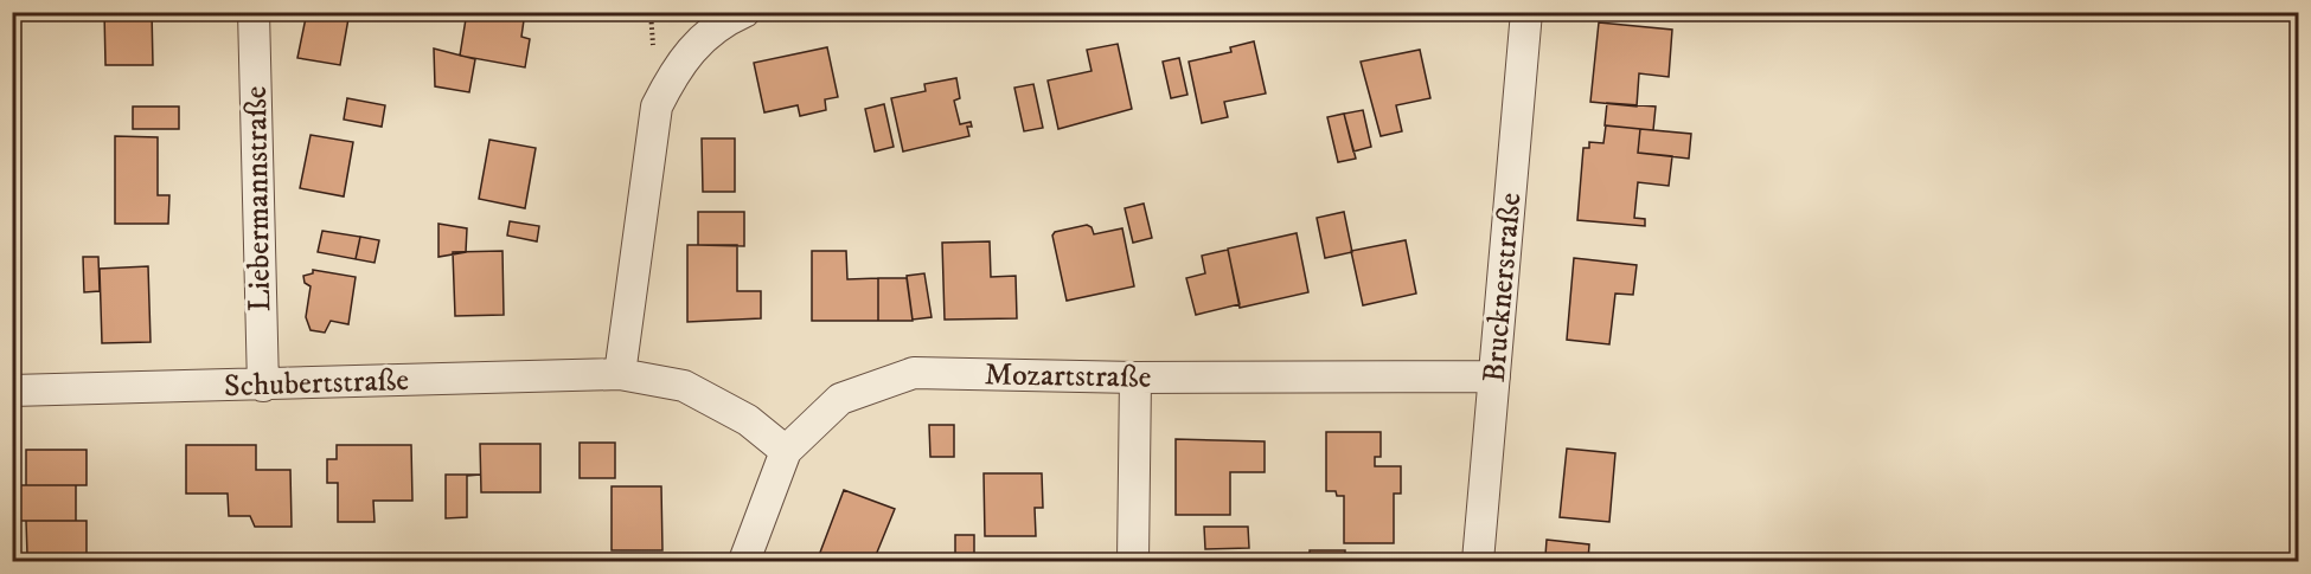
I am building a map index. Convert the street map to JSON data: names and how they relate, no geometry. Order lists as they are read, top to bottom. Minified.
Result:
{"streets":{"street":["Liebermannstraße","Brucknerstraße","Mozartstraße","Schubertstraße"]},"crossings":[["Liebermannstraße","Schubertstraße"],["Brucknerstraße","Mozartstraße"],["Mozartstraße","Schubertstraße"]]}
